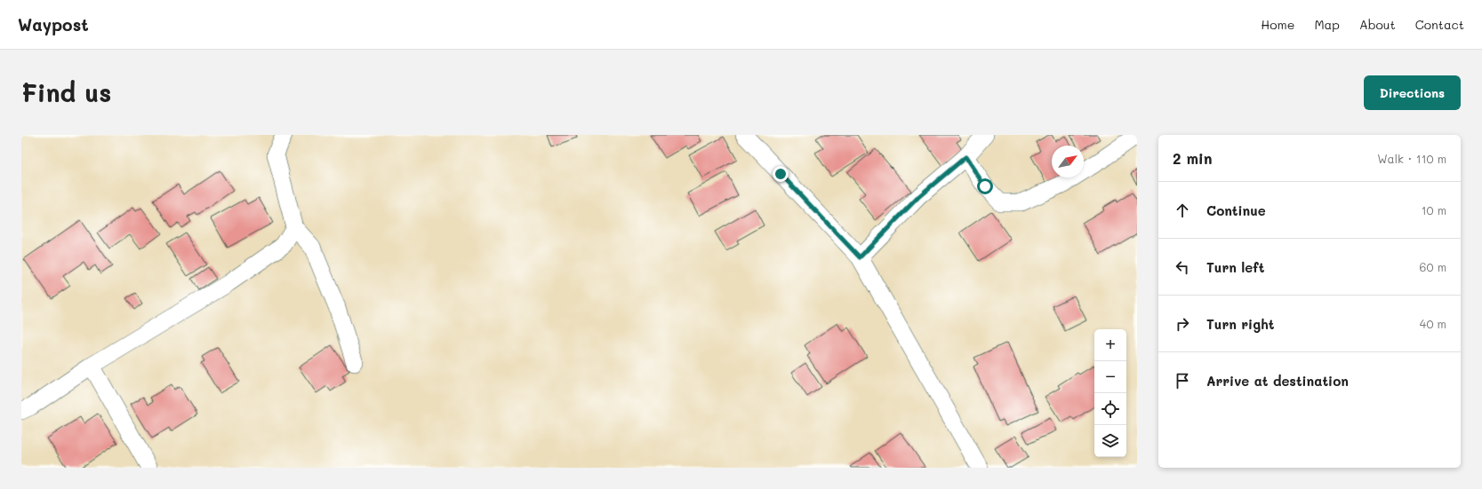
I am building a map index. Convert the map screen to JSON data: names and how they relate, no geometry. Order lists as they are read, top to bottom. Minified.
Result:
{"north":"top right","page":{"header":"Waypost","nav":["Home","Map","About","Contact"],"buttons":"Directions","title":"Find us","heading":["2 min","Walk · 110 m"],"list":[["Continue","10 m"],["Turn left","60 m"],["Turn right","40 m"],"Arrive at destination"],"map_buttons":["+","−"]}}
